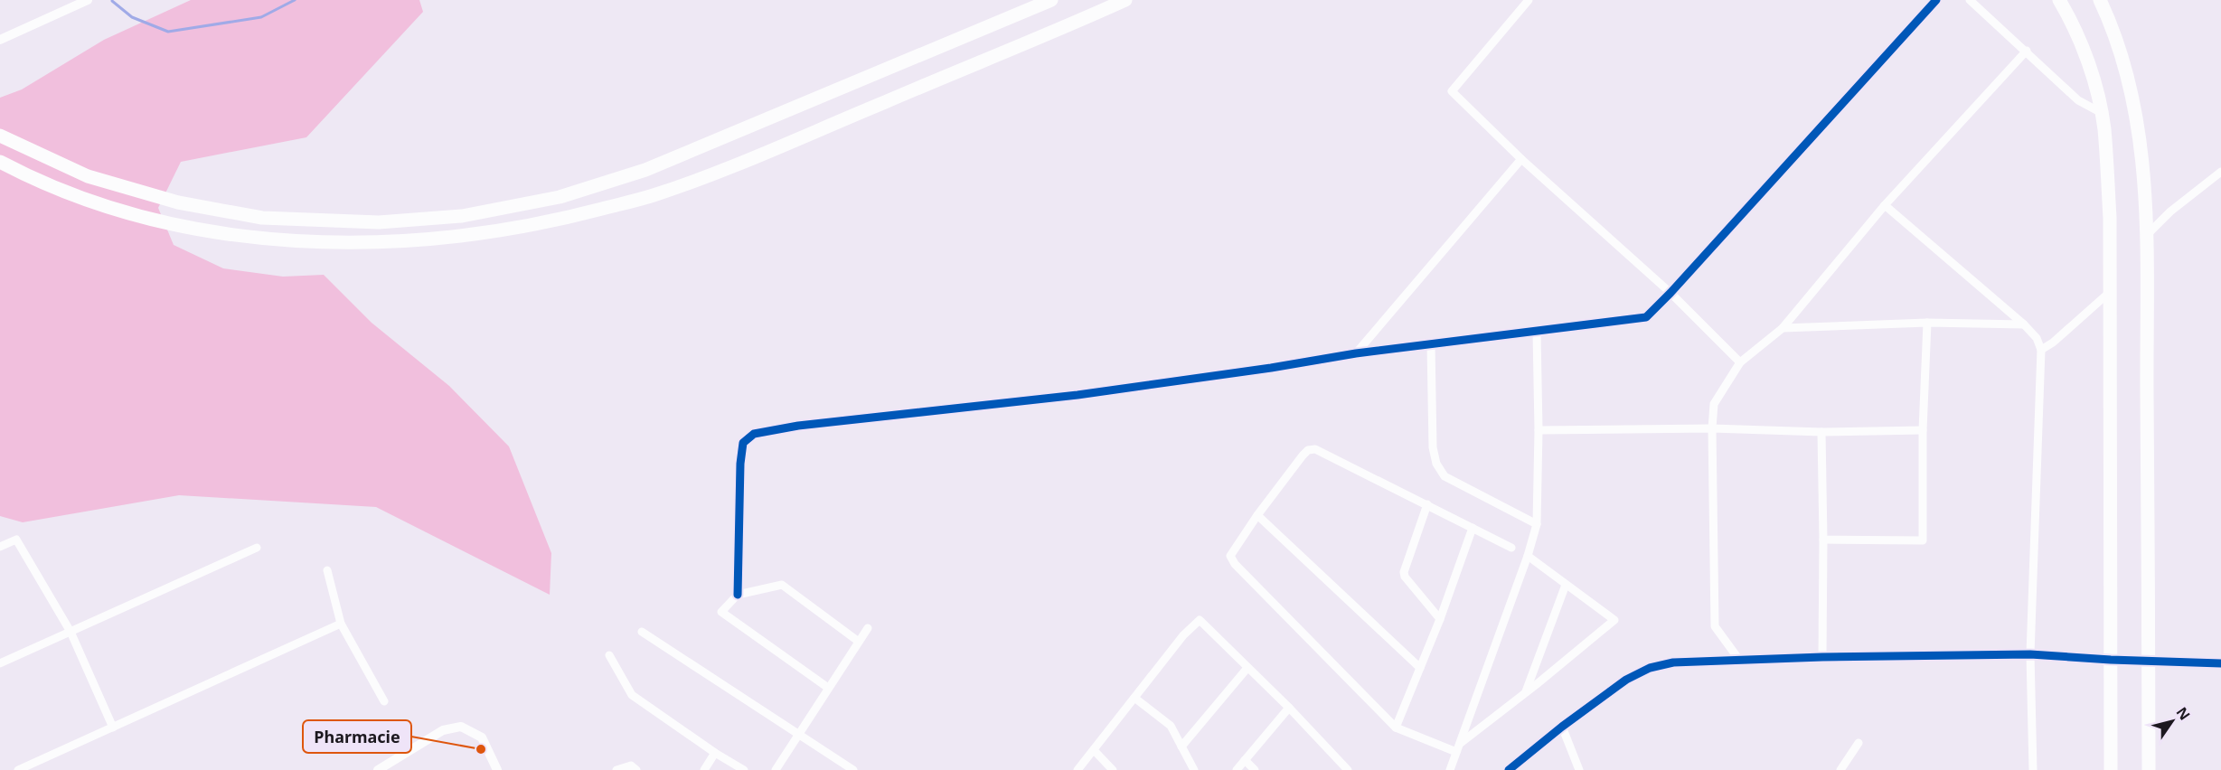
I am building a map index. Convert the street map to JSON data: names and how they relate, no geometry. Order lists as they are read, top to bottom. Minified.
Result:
{"places":["Pharmacie"],"north":"top right"}
